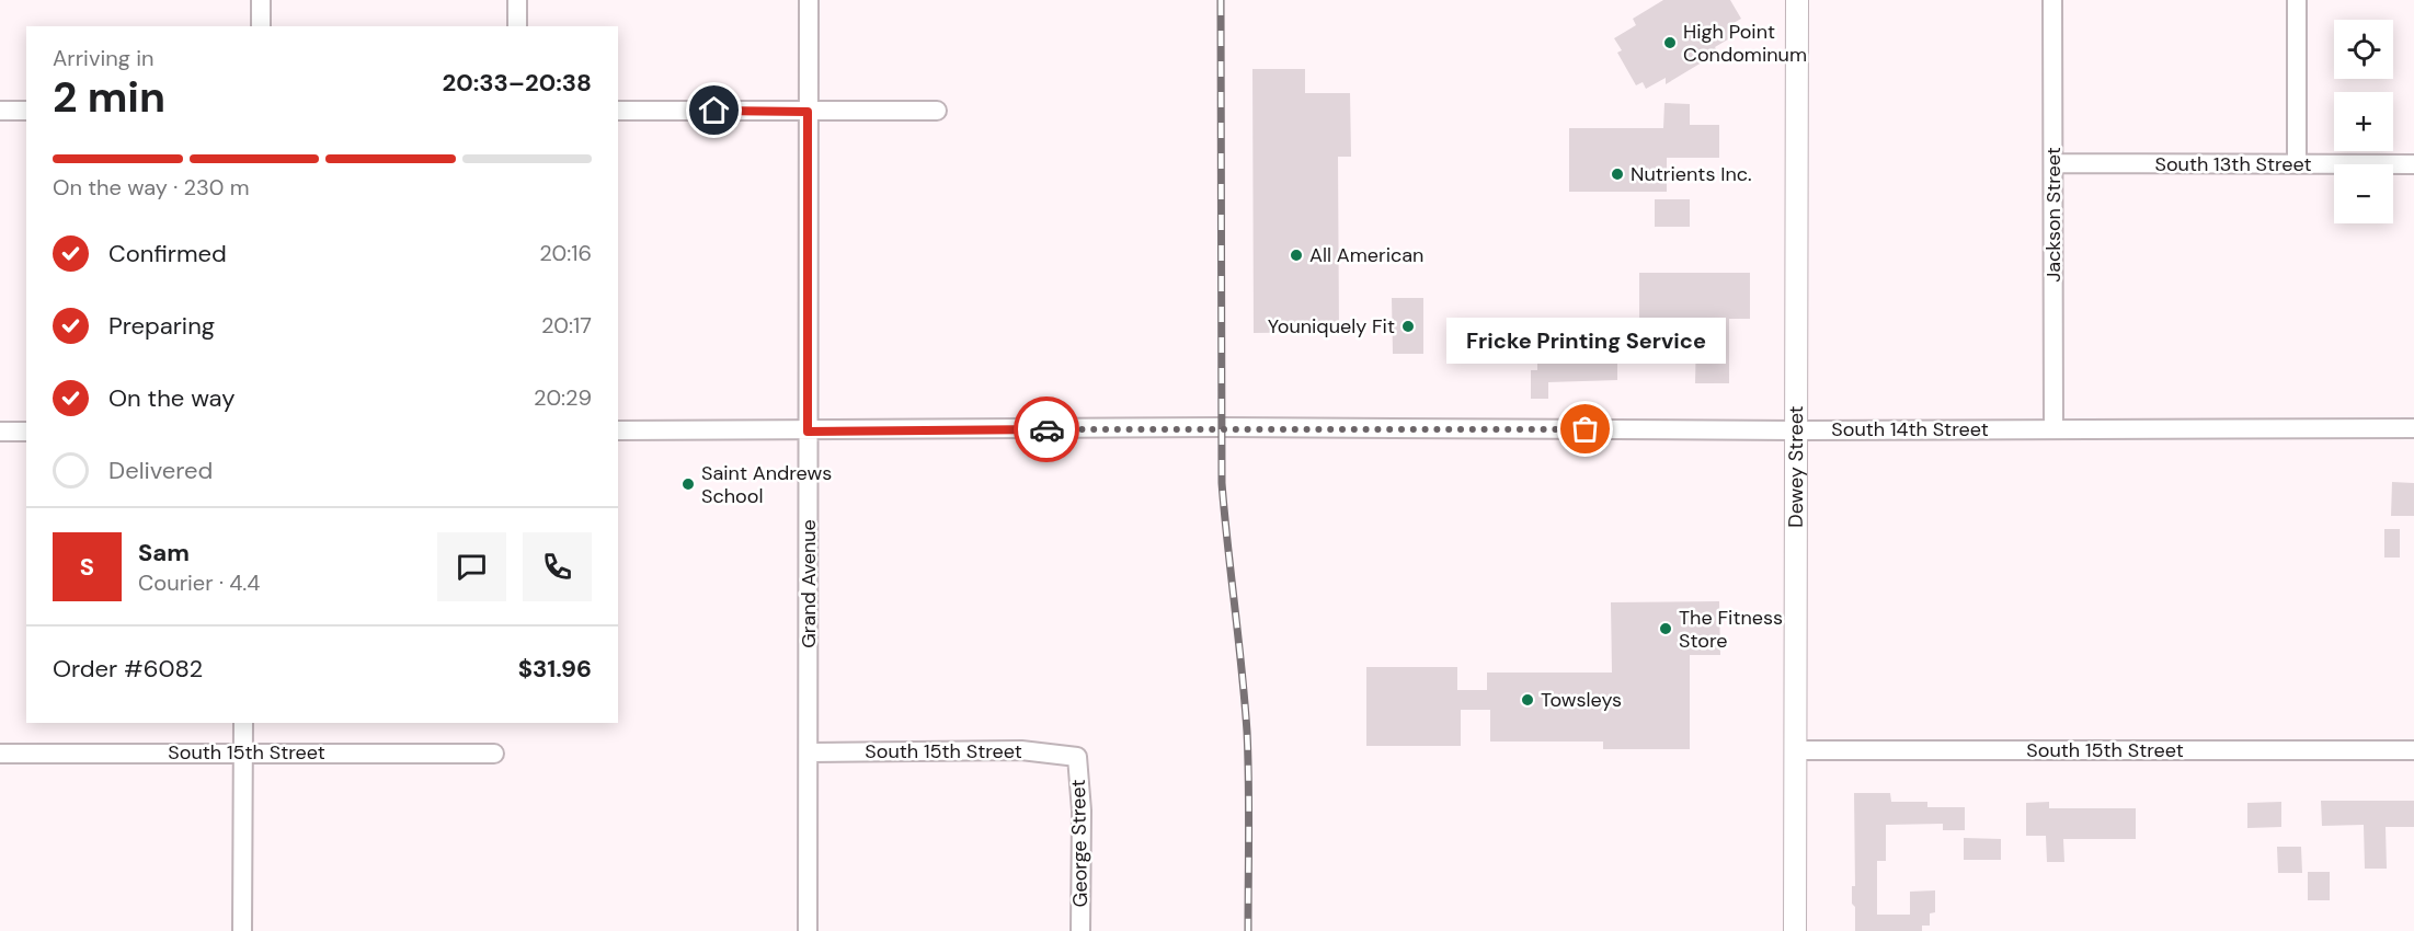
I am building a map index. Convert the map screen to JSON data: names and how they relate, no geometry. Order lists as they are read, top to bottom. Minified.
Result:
{"streets":{"street":["South 13th Street","Jackson Street","South 14th Street","Dewey Street","Grand Avenue","South 15th Street","George Street"]},"crossings":[["South 13th Street","Jackson Street"],["Jackson Street","South 14th Street"],["South 14th Street","Dewey Street"],["South 14th Street","Grand Avenue"],["Dewey Street","South 15th Street"],["Grand Avenue","South 15th Street"],["South 15th Street","George Street"]],"places":["High Point Condominum","Nutrients Inc.","All American","Youniquely Fit","Fricke Printing Service","Saint Andrews School","The Fitness Store","Towsleys"],"page":{"map_buttons":["+","−"],"heading":["2 min","Arriving in","20:33–20:38"],"panel":["Sam","Courier · 4.4","Order #6082","$31.96"],"bar":"On the way · 230 m","list":[["Confirmed","20:16"],["Preparing","20:17"],["On the way","20:29"],"Delivered"],"bubble":"Fricke Printing Service","round":"S"}}
